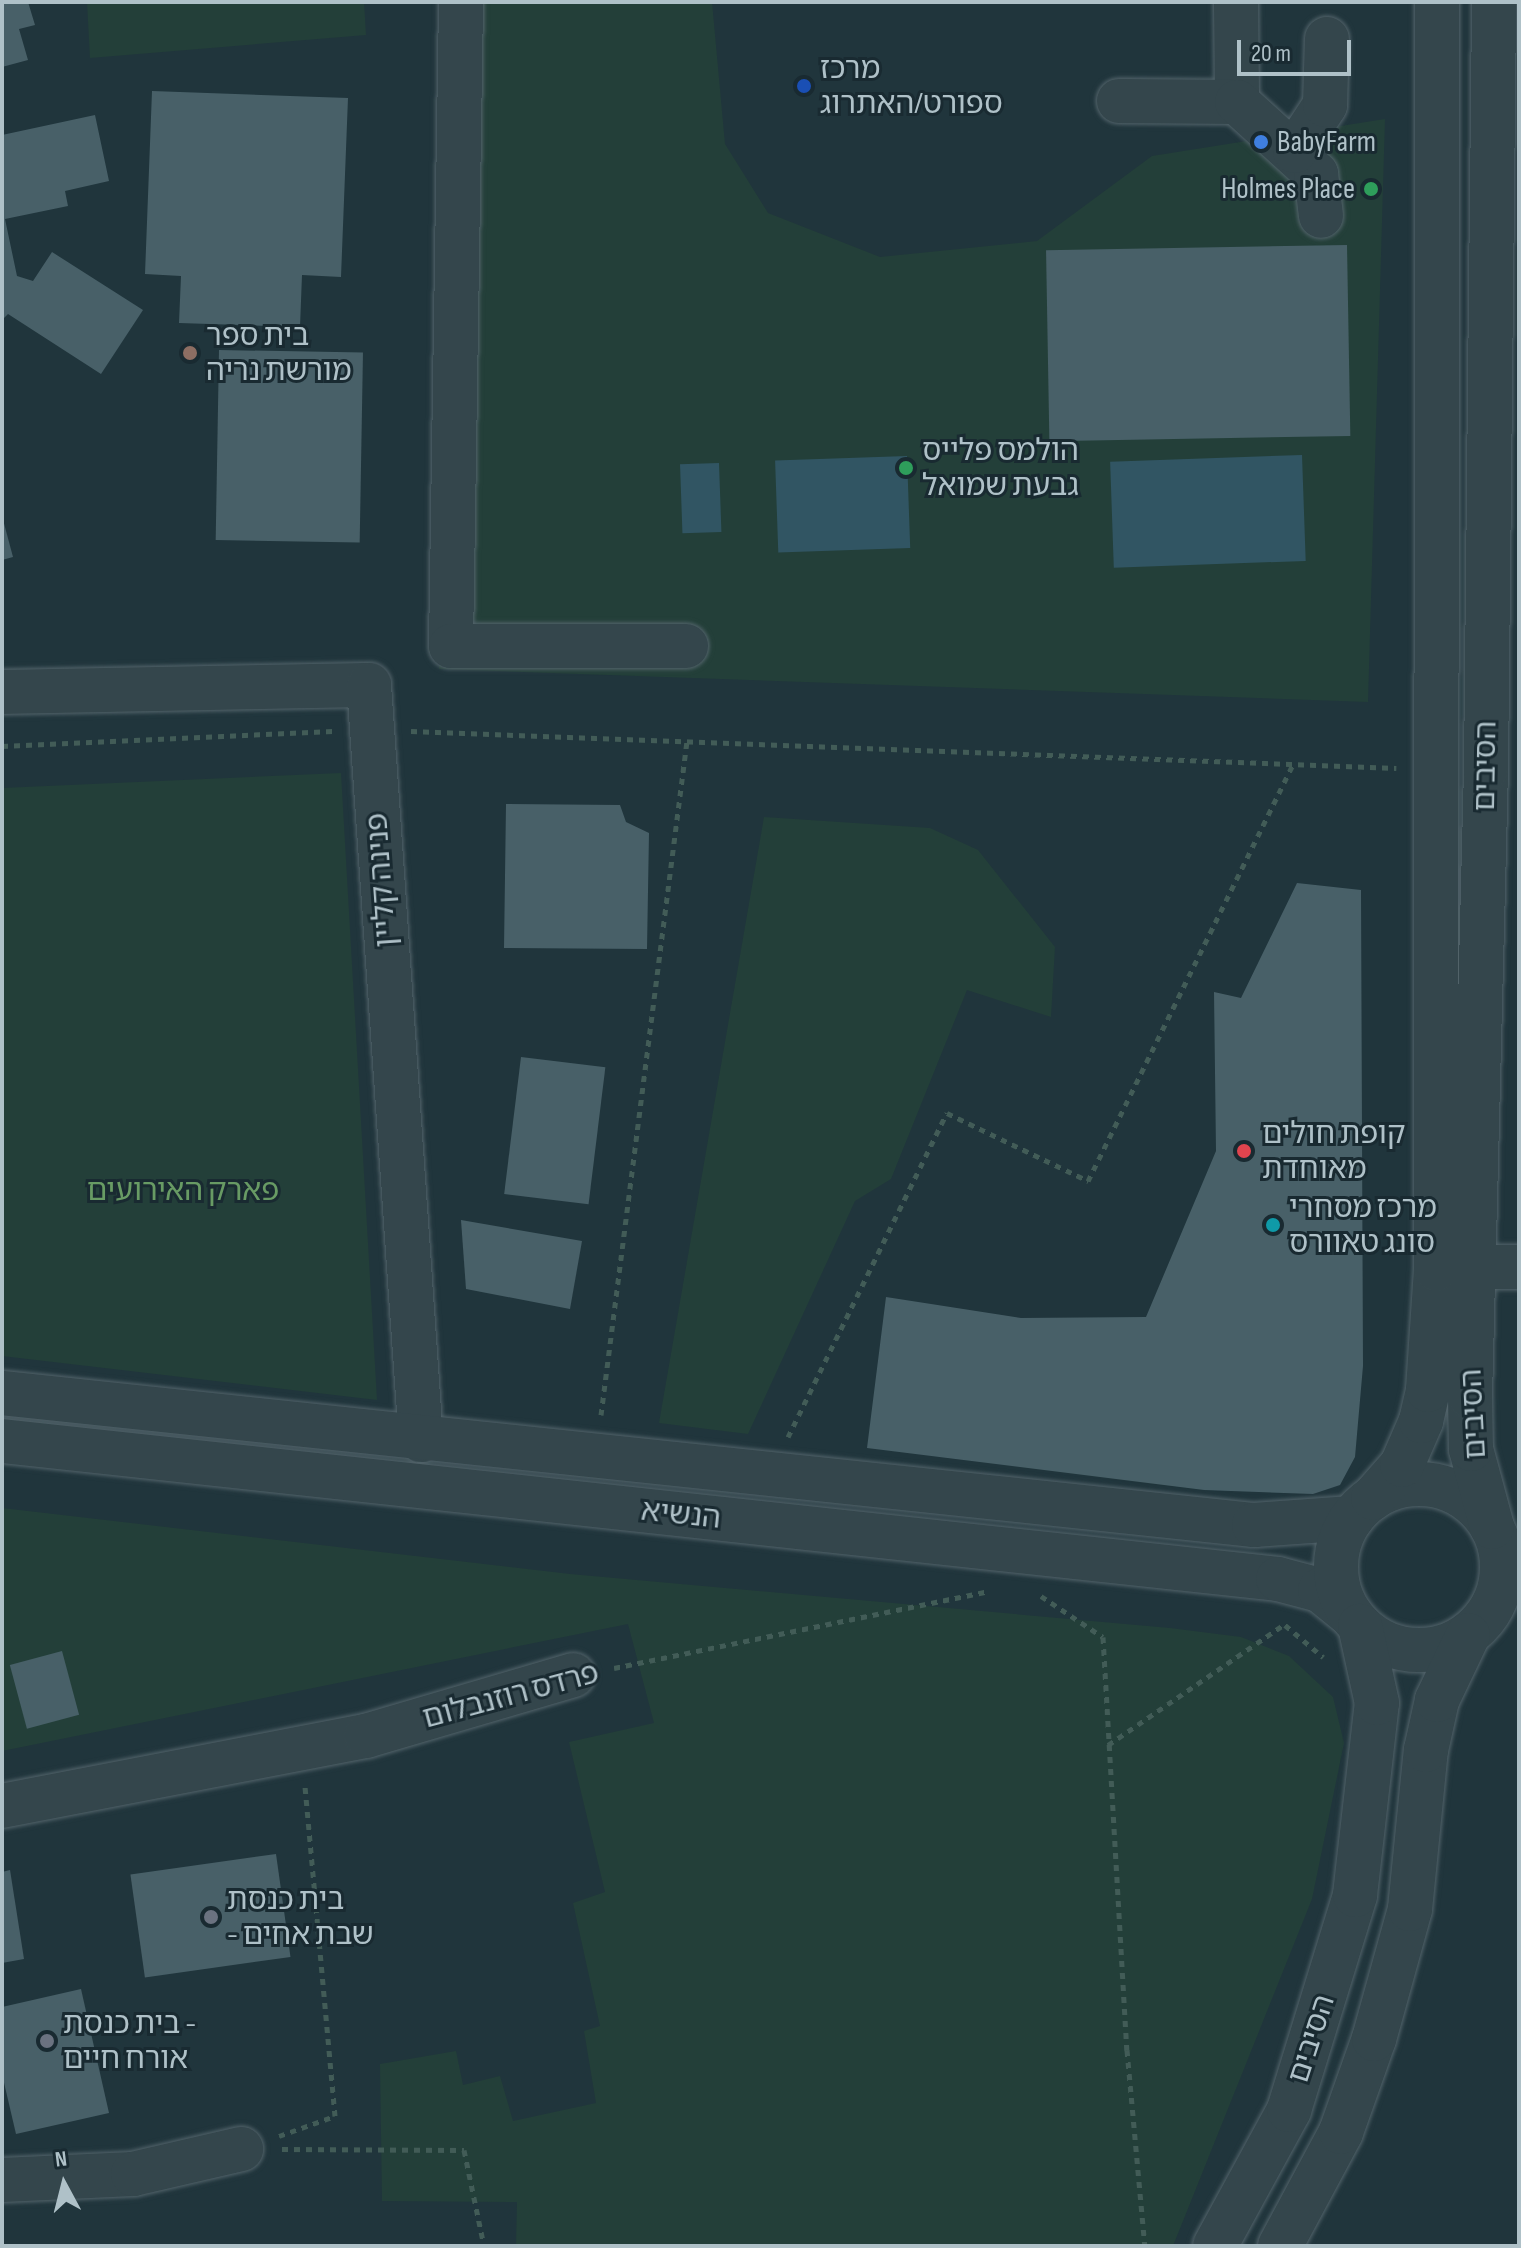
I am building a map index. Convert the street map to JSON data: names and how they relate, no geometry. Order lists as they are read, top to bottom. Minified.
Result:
{"streets":{"street":["הסיבים","פנינה קליין","הנשיא","פרדס רוזנבלום"]},"crossings":[["הסיבים","הנשיא"],["פנינה קליין","הנשיא"]],"parks":["פארק האירועים"],"places":["מרכז ספורט/האתרוג","BabyFarm","Holmes Place","בית ספר מורשת נריה","הולמס פלייס גבעת שמואל","קופת חולים מאוחדת","מרכז מסחרי סונג טאוורס","בית כנסת - שבת אחים","בית כנסת - אורח חיים"],"scale_bar":"20 m","north":"top"}
